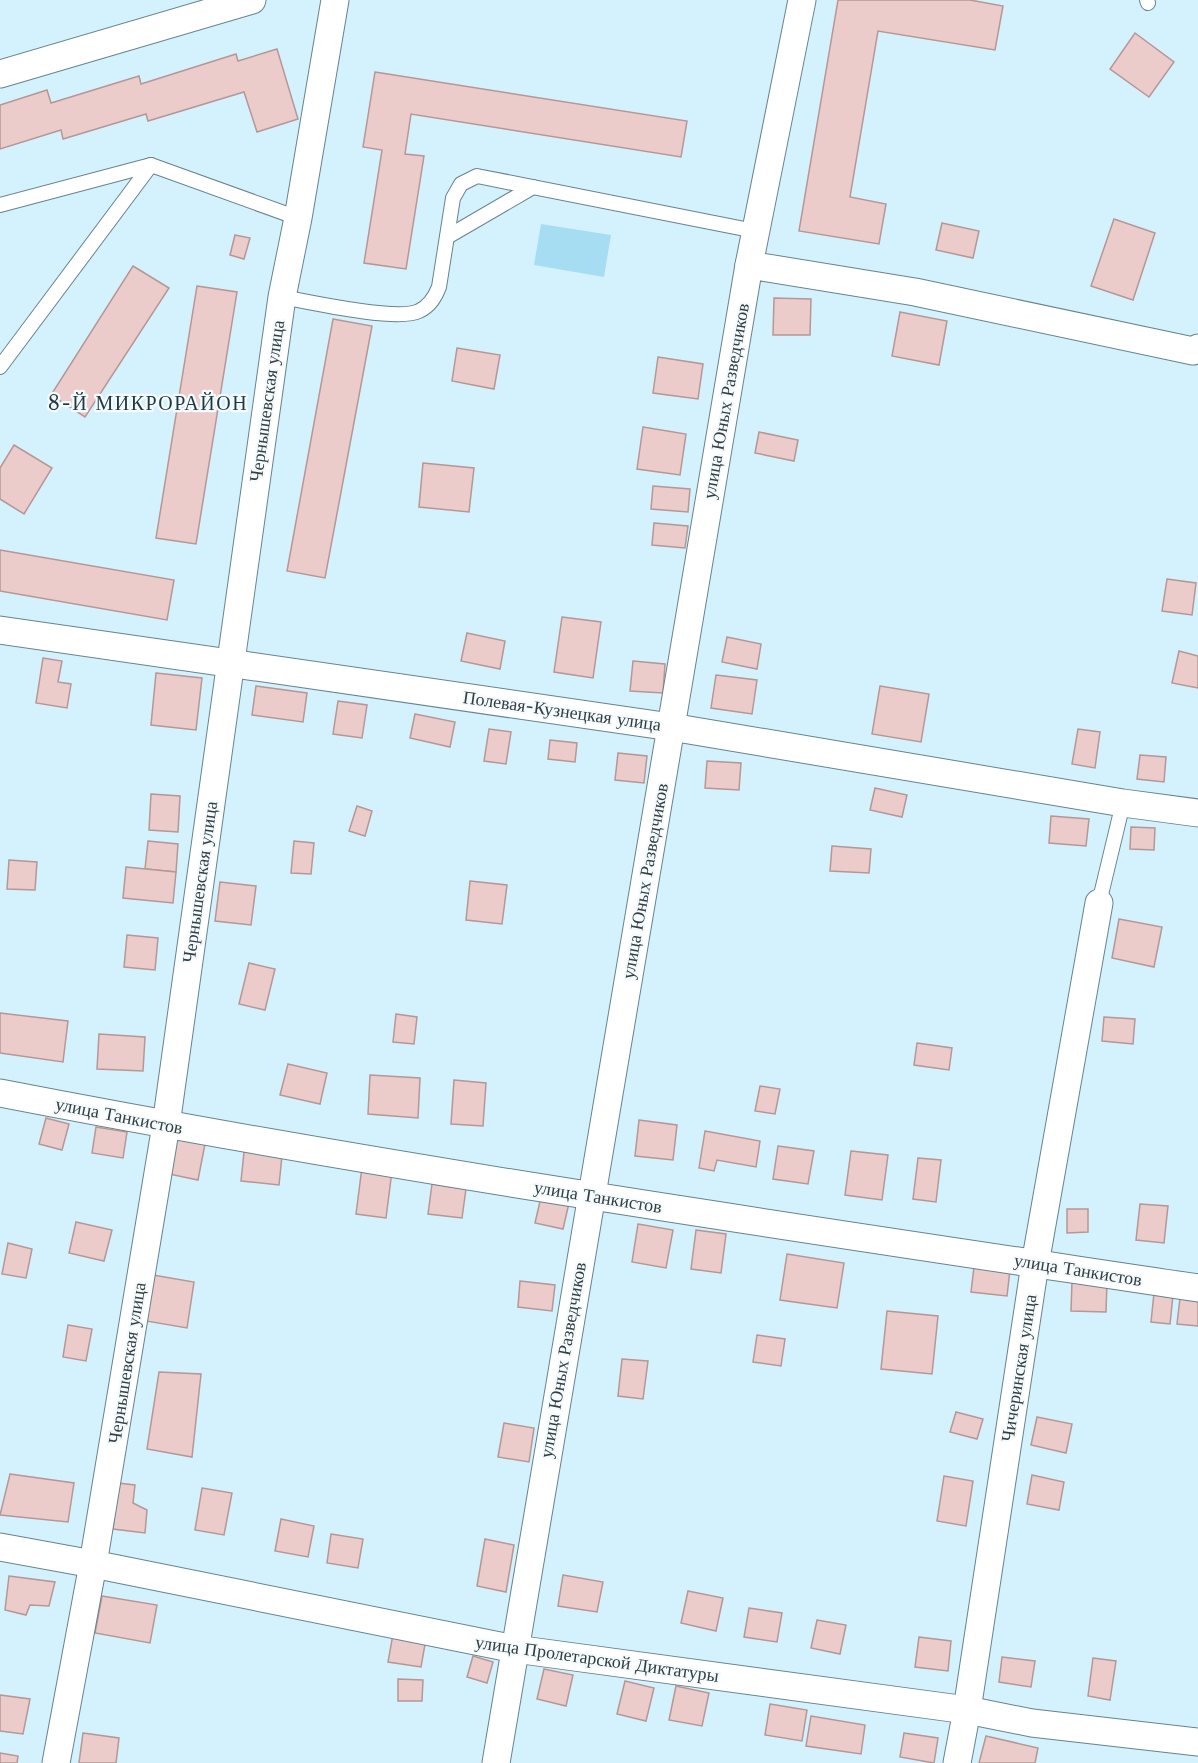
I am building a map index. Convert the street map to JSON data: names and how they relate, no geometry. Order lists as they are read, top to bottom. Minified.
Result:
{"streets":{"street":["Чернышевская улица","улица Юных Разведчиков","Полевая-Кузнецкая улица","улица Танкистов","Чичеринская улица","улица Пролетарской Диктатуры"]},"crossings":[["Чернышевская улица","Полевая-Кузнецкая улица"],["Чернышевская улица","улица Танкистов"],["Чернышевская улица","улица Пролетарской Диктатуры"],["улица Юных Разведчиков","Полевая-Кузнецкая улица"],["улица Юных Разведчиков","улица Танкистов"],["улица Юных Разведчиков","улица Пролетарской Диктатуры"],["улица Танкистов","Чичеринская улица"],["Чичеринская улица","улица Пролетарской Диктатуры"]],"districts":["8-Й МИКРОРАЙОН"]}
